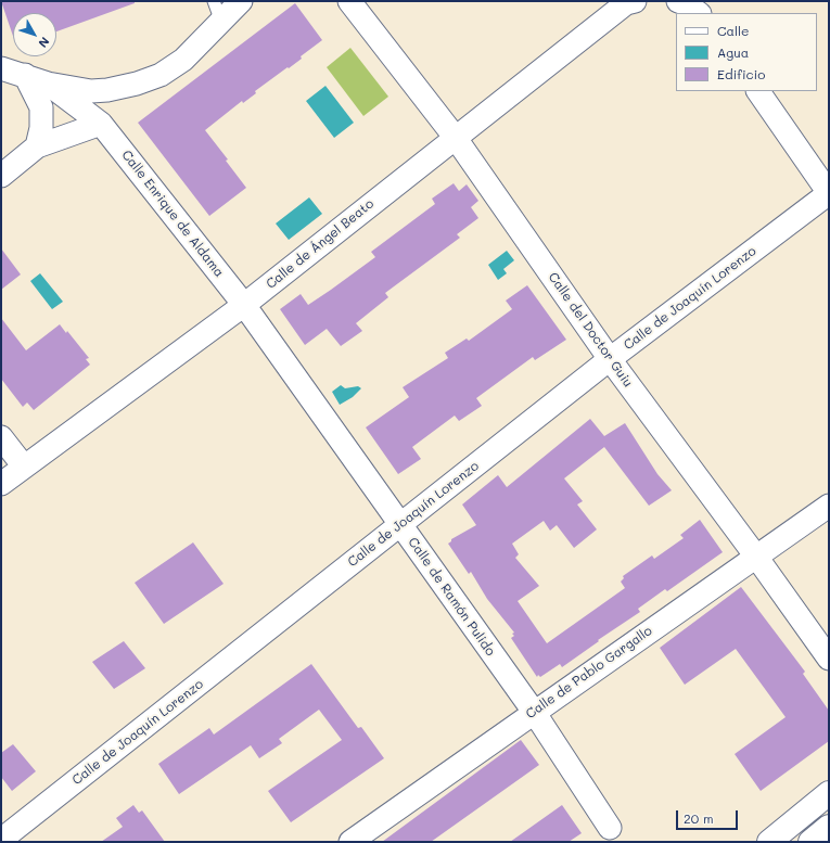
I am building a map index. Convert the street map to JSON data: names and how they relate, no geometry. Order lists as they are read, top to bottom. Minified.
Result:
{"streets":{"street":["Calle Enrique de Aldama","Calle de Ángel Beato","Calle de Joaquín Lorenzo","Calle del Doctor Guiu","Calle de Ramón Pulido","Calle de Pablo Gargallo"]},"crossings":[["Calle Enrique de Aldama","Calle de Ángel Beato"],["Calle Enrique de Aldama","Calle de Ramón Pulido"],["Calle de Ángel Beato","Calle del Doctor Guiu"],["Calle de Ángel Beato","Calle de Ramón Pulido"],["Calle de Joaquín Lorenzo","Calle del Doctor Guiu"],["Calle de Joaquín Lorenzo","Calle de Ramón Pulido"],["Calle del Doctor Guiu","Calle de Pablo Gargallo"],["Calle de Ramón Pulido","Calle de Pablo Gargallo"]],"legend":["Calle","Agua","Edificio"],"scale_bar":"20 m","north":"bottom right"}
